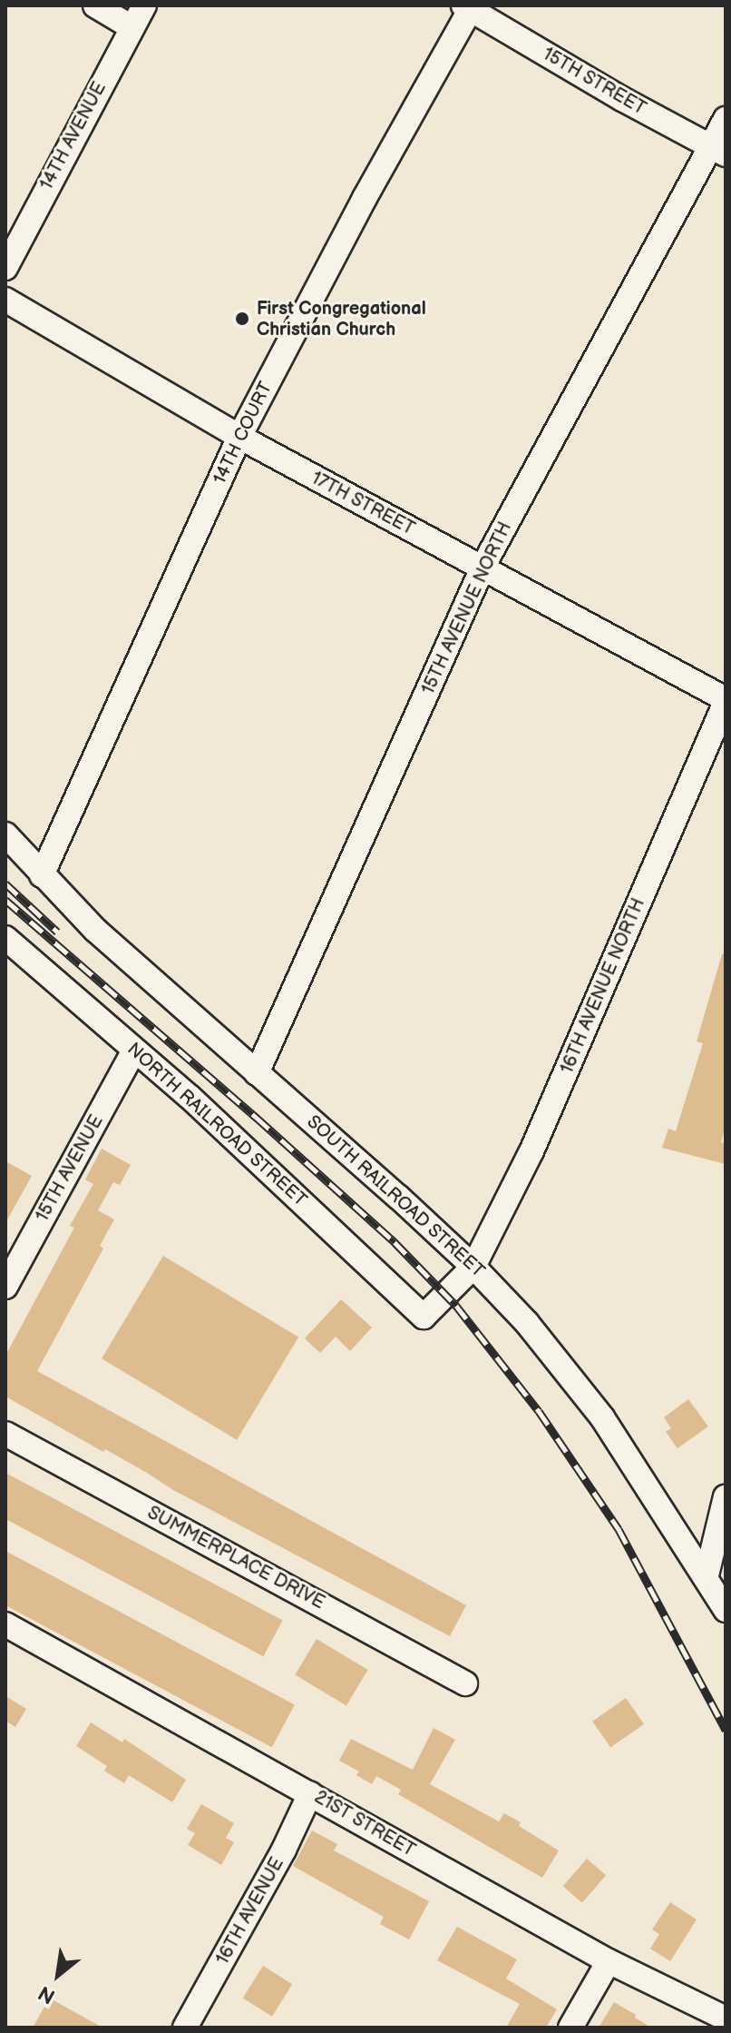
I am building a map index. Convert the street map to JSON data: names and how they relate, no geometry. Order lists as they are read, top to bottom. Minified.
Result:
{"streets":{"street":["15TH STREET","14TH AVENUE","14TH COURT","17TH STREET","15TH AVENUE NORTH","16TH AVENUE NORTH","NORTH RAILROAD STREET","15TH AVENUE","SOUTH RAILROAD STREET","SUMMERPLACE DRIVE","21ST STREET","16TH AVENUE"]},"crossings":[["15TH STREET","14TH COURT"],["15TH STREET","15TH AVENUE NORTH"],["14TH COURT","17TH STREET"],["14TH COURT","SOUTH RAILROAD STREET"],["17TH STREET","15TH AVENUE NORTH"],["17TH STREET","16TH AVENUE NORTH"],["15TH AVENUE NORTH","SOUTH RAILROAD STREET"],["16TH AVENUE NORTH","NORTH RAILROAD STREET"],["16TH AVENUE NORTH","SOUTH RAILROAD STREET"],["NORTH RAILROAD STREET","15TH AVENUE"],["NORTH RAILROAD STREET","SOUTH RAILROAD STREET"],["21ST STREET","16TH AVENUE"]],"places":["First Congregational Christian Church"],"north":"bottom left"}
